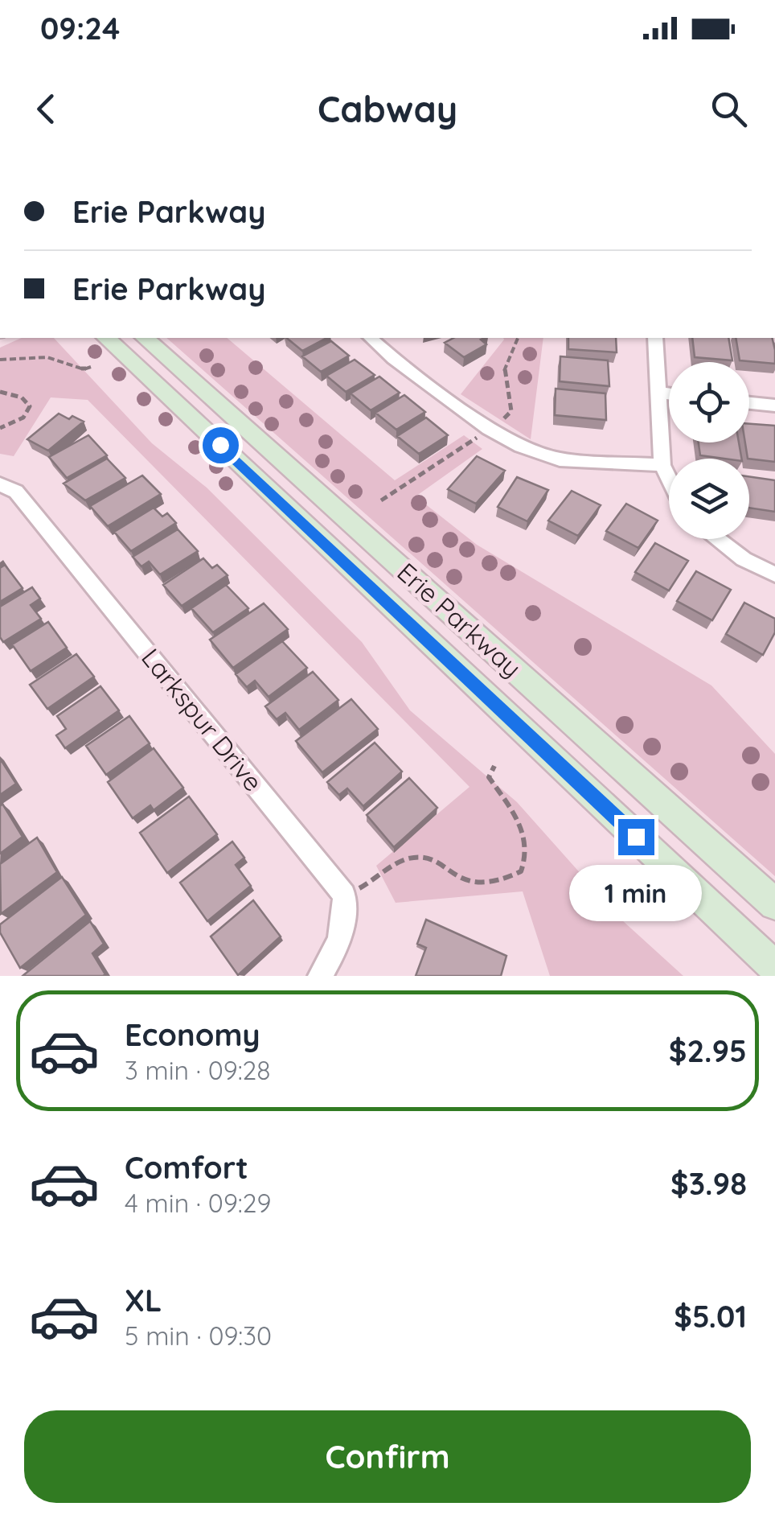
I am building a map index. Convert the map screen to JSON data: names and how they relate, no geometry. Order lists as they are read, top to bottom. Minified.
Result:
{"streets":{"main road":["Erie Parkway"],"street":["Larkspur Drive"]},"page":{"status":"09:24","header":"Cabway","banner":["Erie Parkway","Erie Parkway"],"bubble":"1 min","list":[{"name":"Economy","note":"3 min · 09:28","value":"$2.95"},{"name":"Comfort","note":"4 min · 09:29","value":"$3.98"},{"name":"XL","note":"5 min · 09:30","value":"$5.01"}],"buttons":"Confirm"}}
